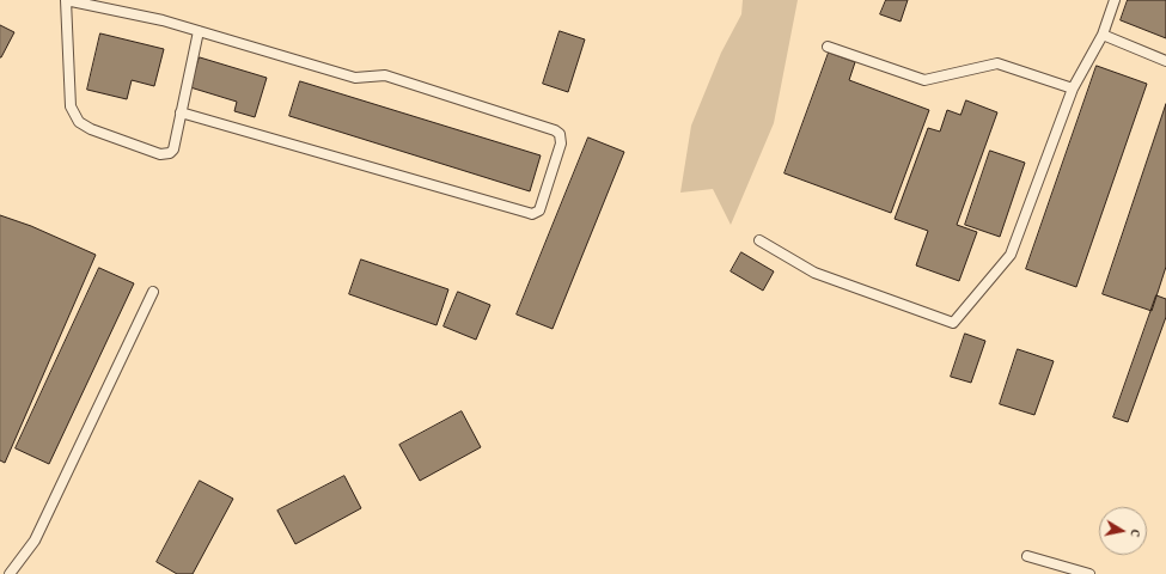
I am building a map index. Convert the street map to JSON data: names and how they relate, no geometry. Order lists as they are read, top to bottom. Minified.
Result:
{"north":"right"}
